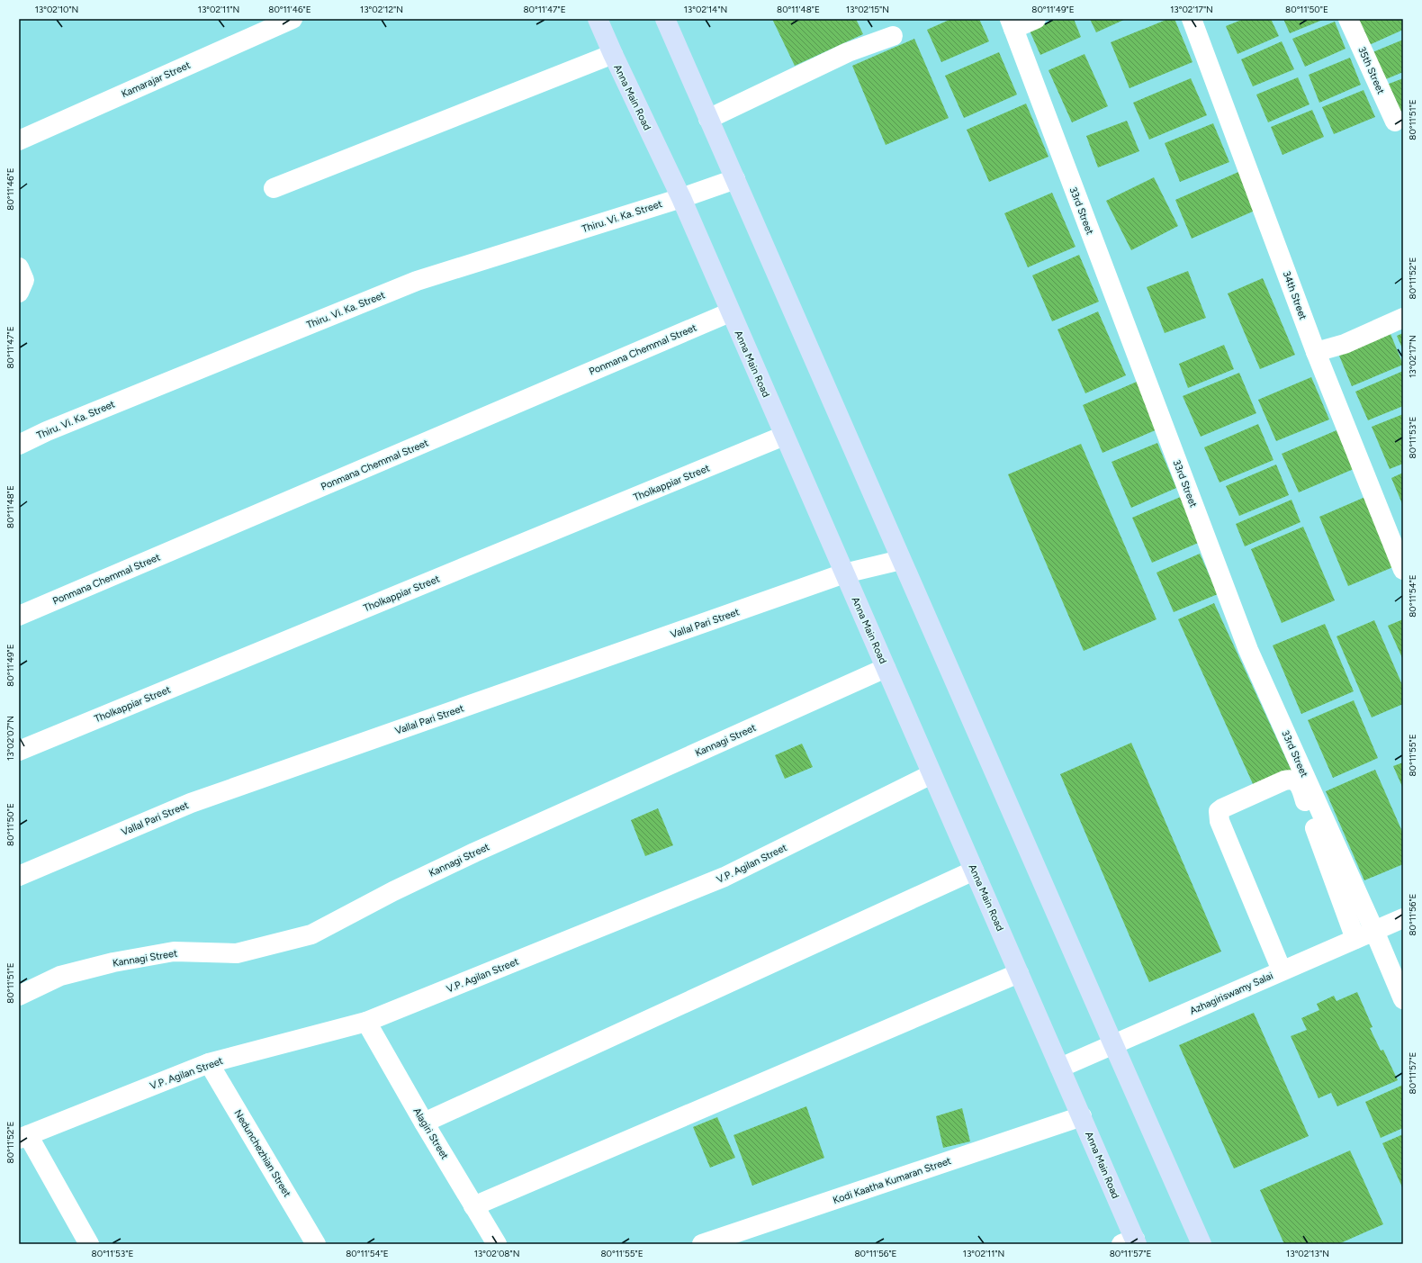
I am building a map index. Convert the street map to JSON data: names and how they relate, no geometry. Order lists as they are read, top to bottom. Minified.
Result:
{"streets":{"main road":["Anna Main Road"],"street":["35th Street","Kamarajar Street","33rd Street","Thiru. Vi. Ka. Street","34th Street","Ponmana Chemmal Street","Tholkappiar Street","Vallal Pari Street","Kannagi Street","V.P. Agilan Street","Azhagiriswamy Salai","Alagiri Street","Nedunchezhian Street","Kodi Kaatha Kumaran Street"]},"crossings":[["Anna Main Road","Thiru. Vi. Ka. Street"],["Anna Main Road","Ponmana Chemmal Street"],["Anna Main Road","Tholkappiar Street"],["Anna Main Road","Vallal Pari Street"],["Anna Main Road","Kannagi Street"],["Anna Main Road","V.P. Agilan Street"],["Anna Main Road","Azhagiriswamy Salai"],["Anna Main Road","Kodi Kaatha Kumaran Street"],["33rd Street","Azhagiriswamy Salai"],["V.P. Agilan Street","Alagiri Street"],["V.P. Agilan Street","Nedunchezhian Street"]],"coordinates":["13°02'10\"N","13°02'11\"N","80°11'46\"E","13°02'12\"N","80°11'47\"E","13°02'14\"N","80°11'48\"E","13°02'15\"N","80°11'49\"E","13°02'17\"N","80°11'50\"E","80°11'51\"E","80°11'52\"E","80°11'53\"E","80°11'54\"E","13°02'07\"N","80°11'55\"E","80°11'56\"E","80°11'57\"E","13°02'08\"N","13°02'13\"N"]}
